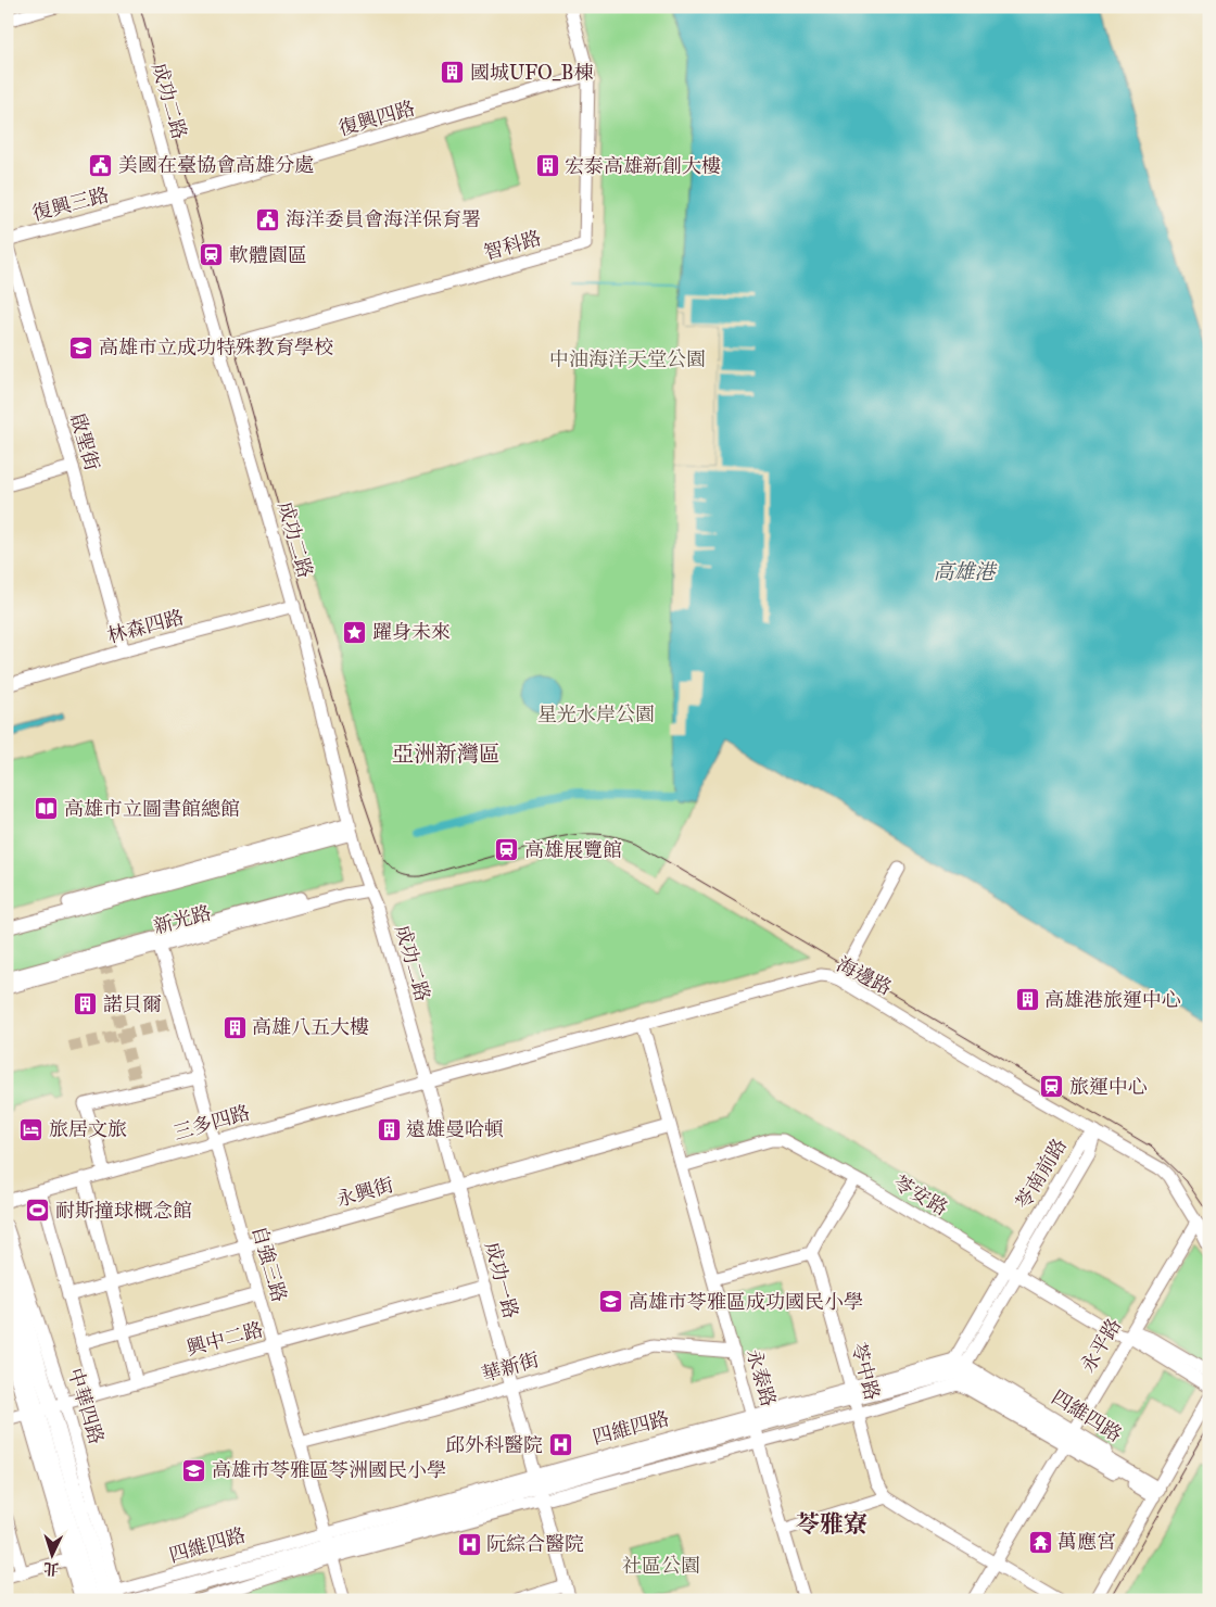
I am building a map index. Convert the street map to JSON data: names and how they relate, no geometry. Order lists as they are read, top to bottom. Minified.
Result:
{"streets":{"main road":["中華四路","四維四路"],"street":["成功二路","復興四路","復興三路","智科路","啟聖街","林森四路","新光路","海邊路","三多四路","苓南前路","永興街","苓安路","自強三路","成功一路","興中二路","永平路","華新街","苓中路","永泰路"]},"crossings":[["成功二路","復興四路"],["成功二路","復興三路"],["成功二路","智科路"],["成功二路","林森四路"],["成功二路","新光路"],["成功二路","海邊路"],["成功二路","三多四路"],["成功二路","成功一路"],["復興四路","復興三路"],["復興四路","智科路"],["復興三路","啟聖街"],["啟聖街","林森四路"],["新光路","自強三路"],["海邊路","三多四路"],["海邊路","苓南前路"],["海邊路","成功一路"],["海邊路","永平路"],["海邊路","永泰路"],["三多四路","自強三路"],["三多四路","成功一路"],["苓南前路","苓安路"],["苓南前路","四維四路"],["永興街","自強三路"],["永興街","成功一路"],["永興街","永泰路"],["苓安路","永平路"],["苓安路","永泰路"],["自強三路","興中二路"],["自強三路","華新街"],["自強三路","四維四路"],["成功一路","興中二路"],["成功一路","華新街"],["成功一路","四維四路"],["興中二路","中華四路"],["永平路","四維四路"],["華新街","永泰路"],["苓中路","四維四路"],["永泰路","四維四路"],["中華四路","四維四路"]],"districts":["亞洲新灣區","苓雅寮"],"water":["高雄港"],"parks":["中油海洋天堂公園","星光水岸公園","社區公園"],"places":{"building":["國城UFO_B棟","宏泰高雄新創大樓","高雄港旅運中心","諾貝爾","高雄八五大樓","遠雄曼哈頓"],"public building":["美國在臺協會高雄分處","海洋委員會海洋保育署"],"station":["軟體園區","高雄展覽館","旅運中心"],"school or university":["高雄市立成功特殊教育學校","高雄市苓雅區成功國民小學","高雄市苓雅區苓洲國民小學"],"place":["躍身未來"],"library":["高雄市立圖書館總館"],"hotel":["旅居文旅"],"sports":["耐斯撞球概念館"],"hospital":["邱外科醫院","阮綜合醫院"],"temple":["萬應宮"]},"north":"bottom"}
